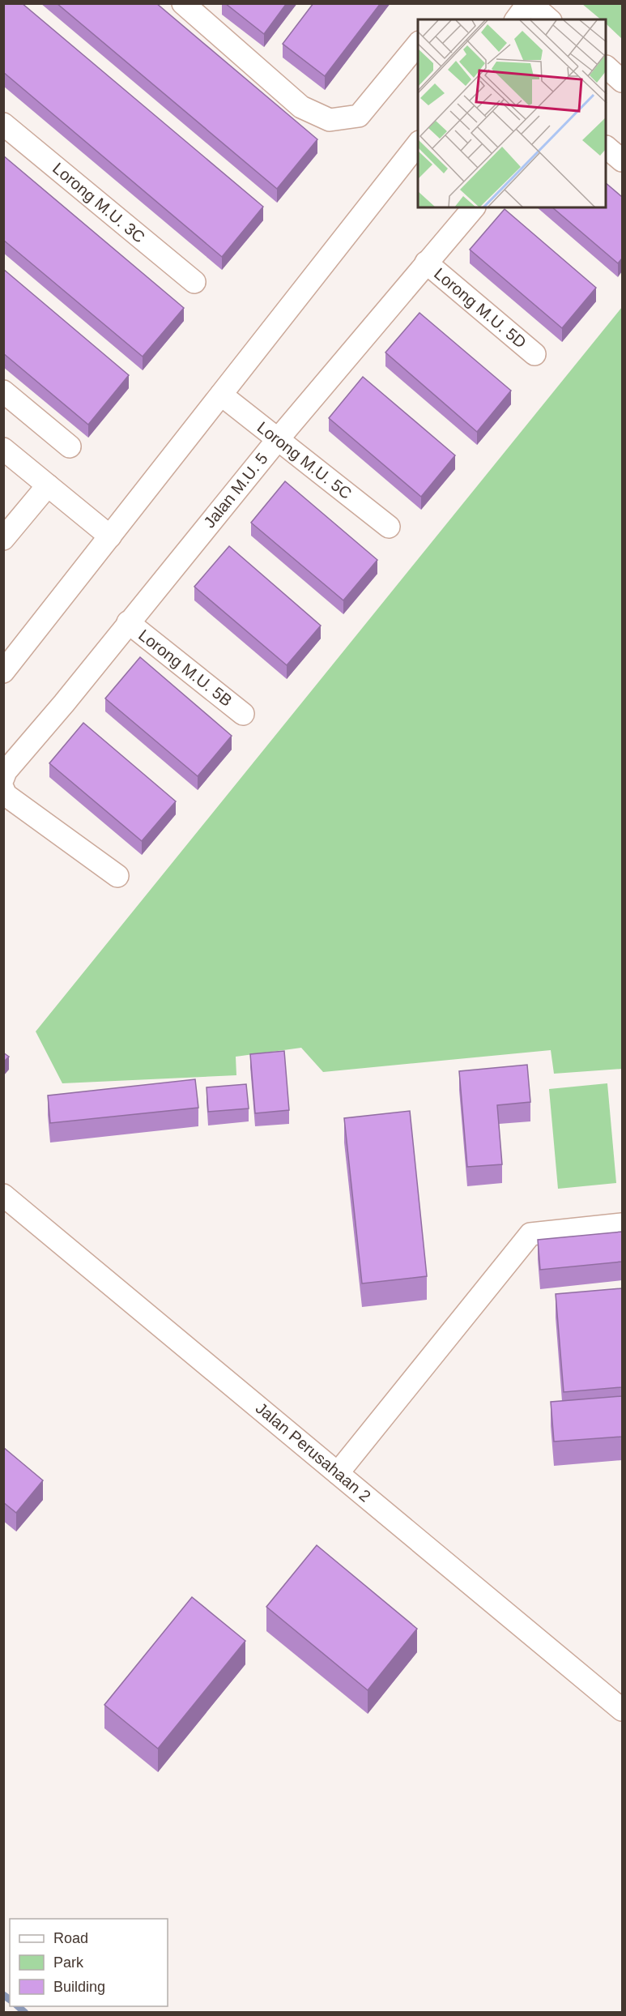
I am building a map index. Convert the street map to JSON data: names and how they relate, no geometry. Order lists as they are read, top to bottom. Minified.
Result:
{"streets":{"street":["Lorong M.U. 3C","Lorong M.U. 5D","Lorong M.U. 5C","Jalan M.U. 5","Lorong M.U. 5B","Jalan Perusahaan 2"]},"crossings":[["Lorong M.U. 5D","Jalan M.U. 5"],["Lorong M.U. 5C","Jalan M.U. 5"],["Jalan M.U. 5","Lorong M.U. 5B"]],"legend":["Road","Park","Building"]}
